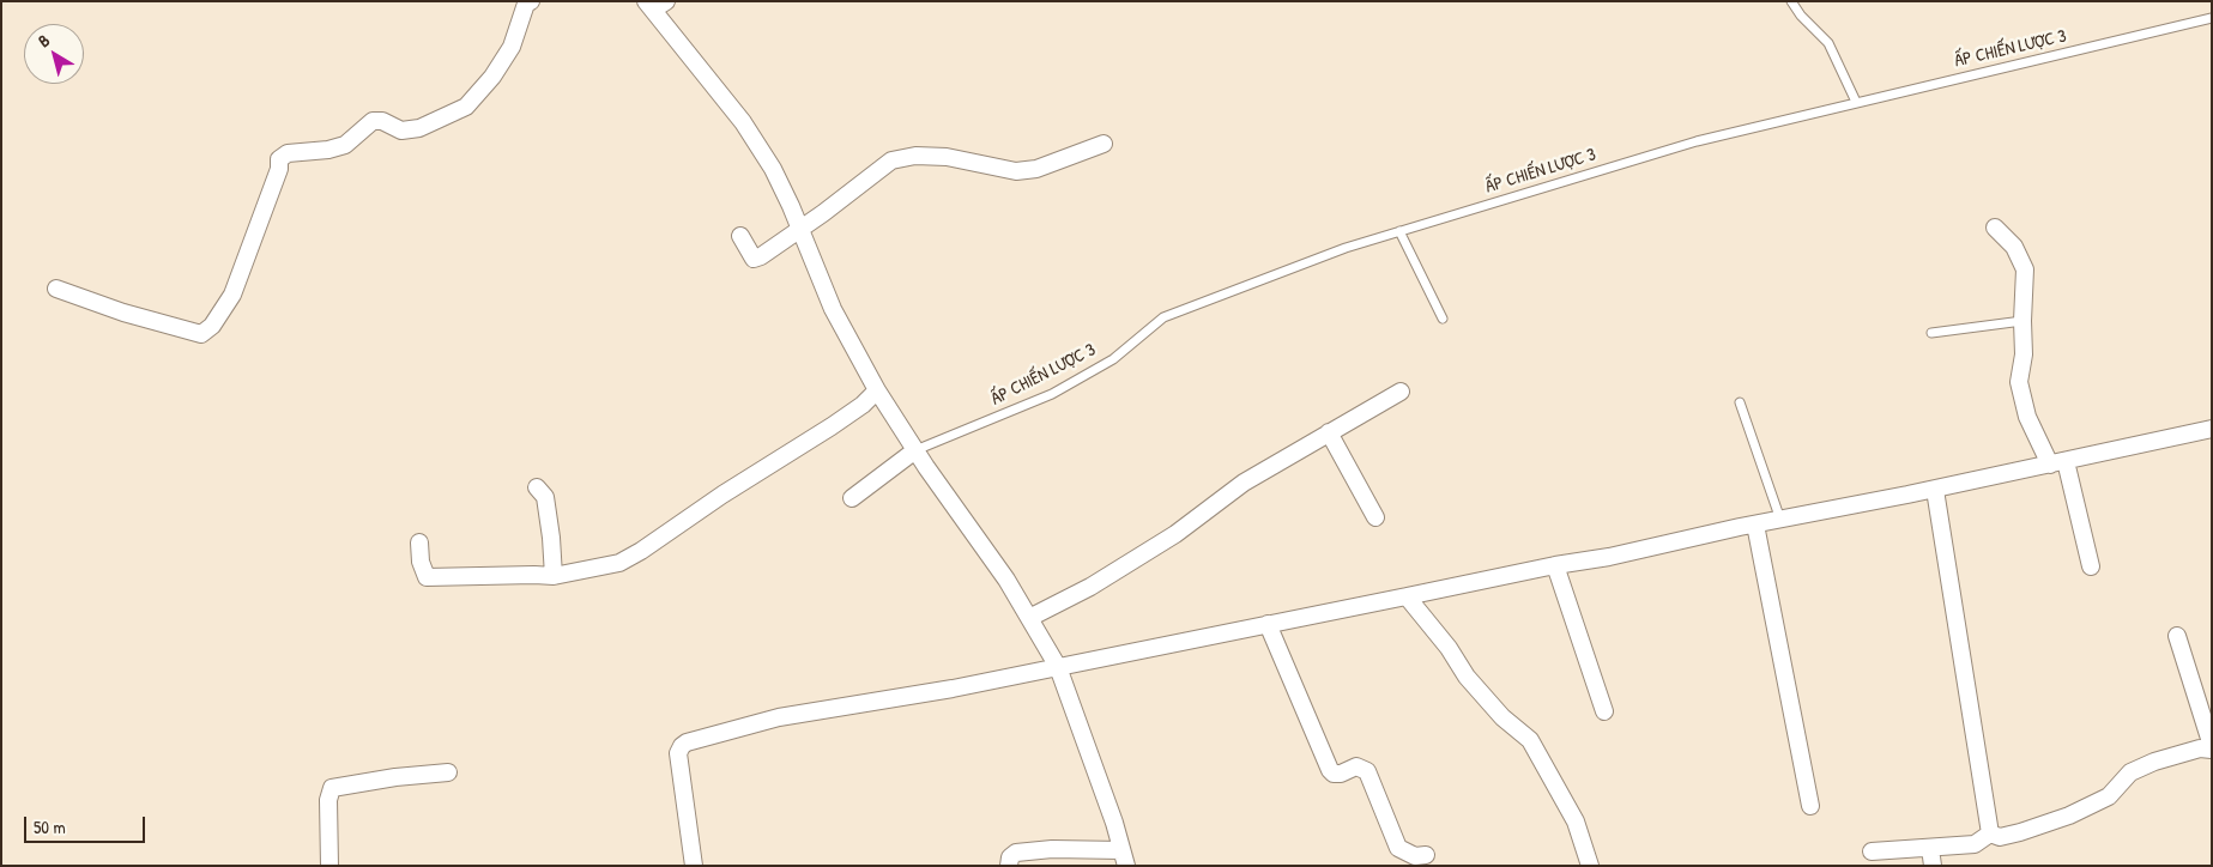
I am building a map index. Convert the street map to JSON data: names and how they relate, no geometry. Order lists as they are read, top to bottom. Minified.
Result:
{"streets":{"lane":["ẤP CHIẾN LƯỢC 3"]},"scale_bar":"50 m","north":"top left"}
